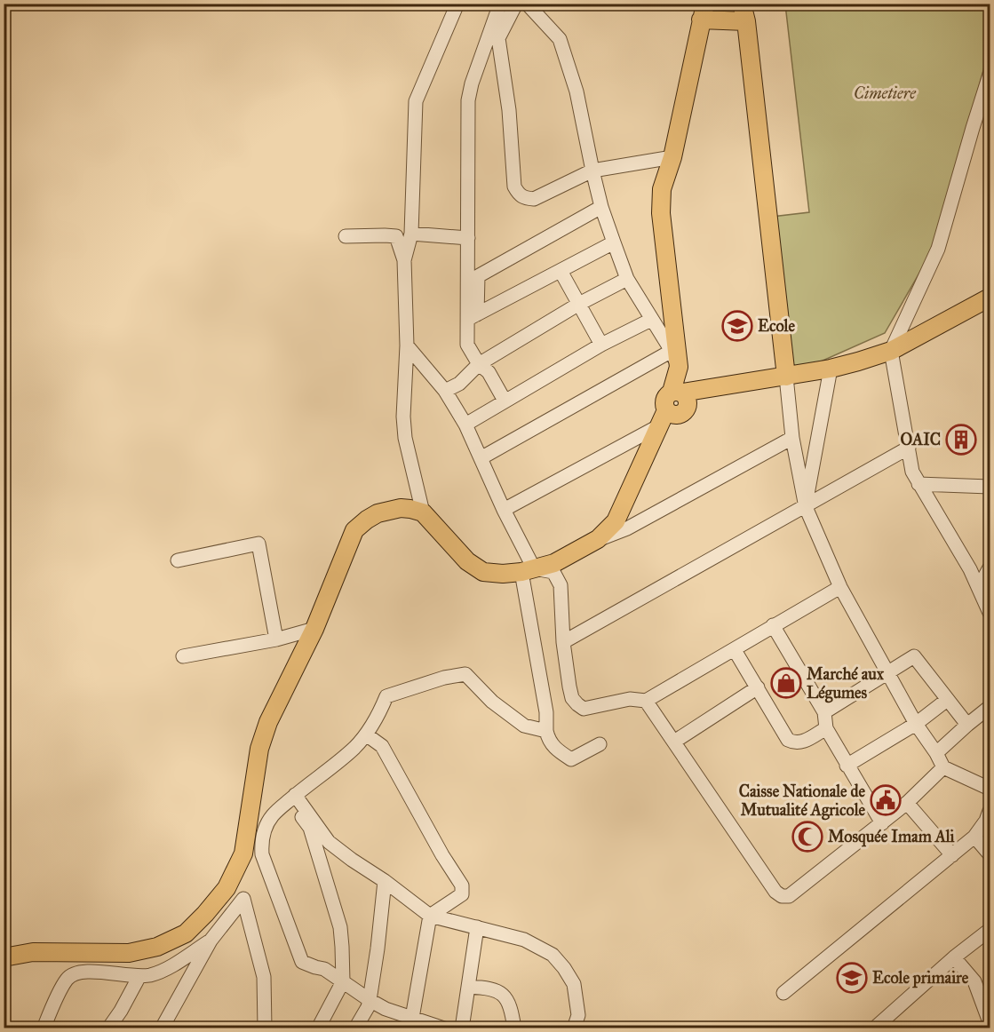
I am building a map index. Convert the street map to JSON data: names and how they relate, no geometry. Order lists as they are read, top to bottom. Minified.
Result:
{"parks":["Cimetiere"],"places":{"school or university":["Ecole","Ecole primaire"],"building":["OAIC"],"shop":["Marché aux Légumes"],"public building":["Caisse Nationale de Mutualité Agricole"],"mosque":["Mosquée Imam Ali"]}}
